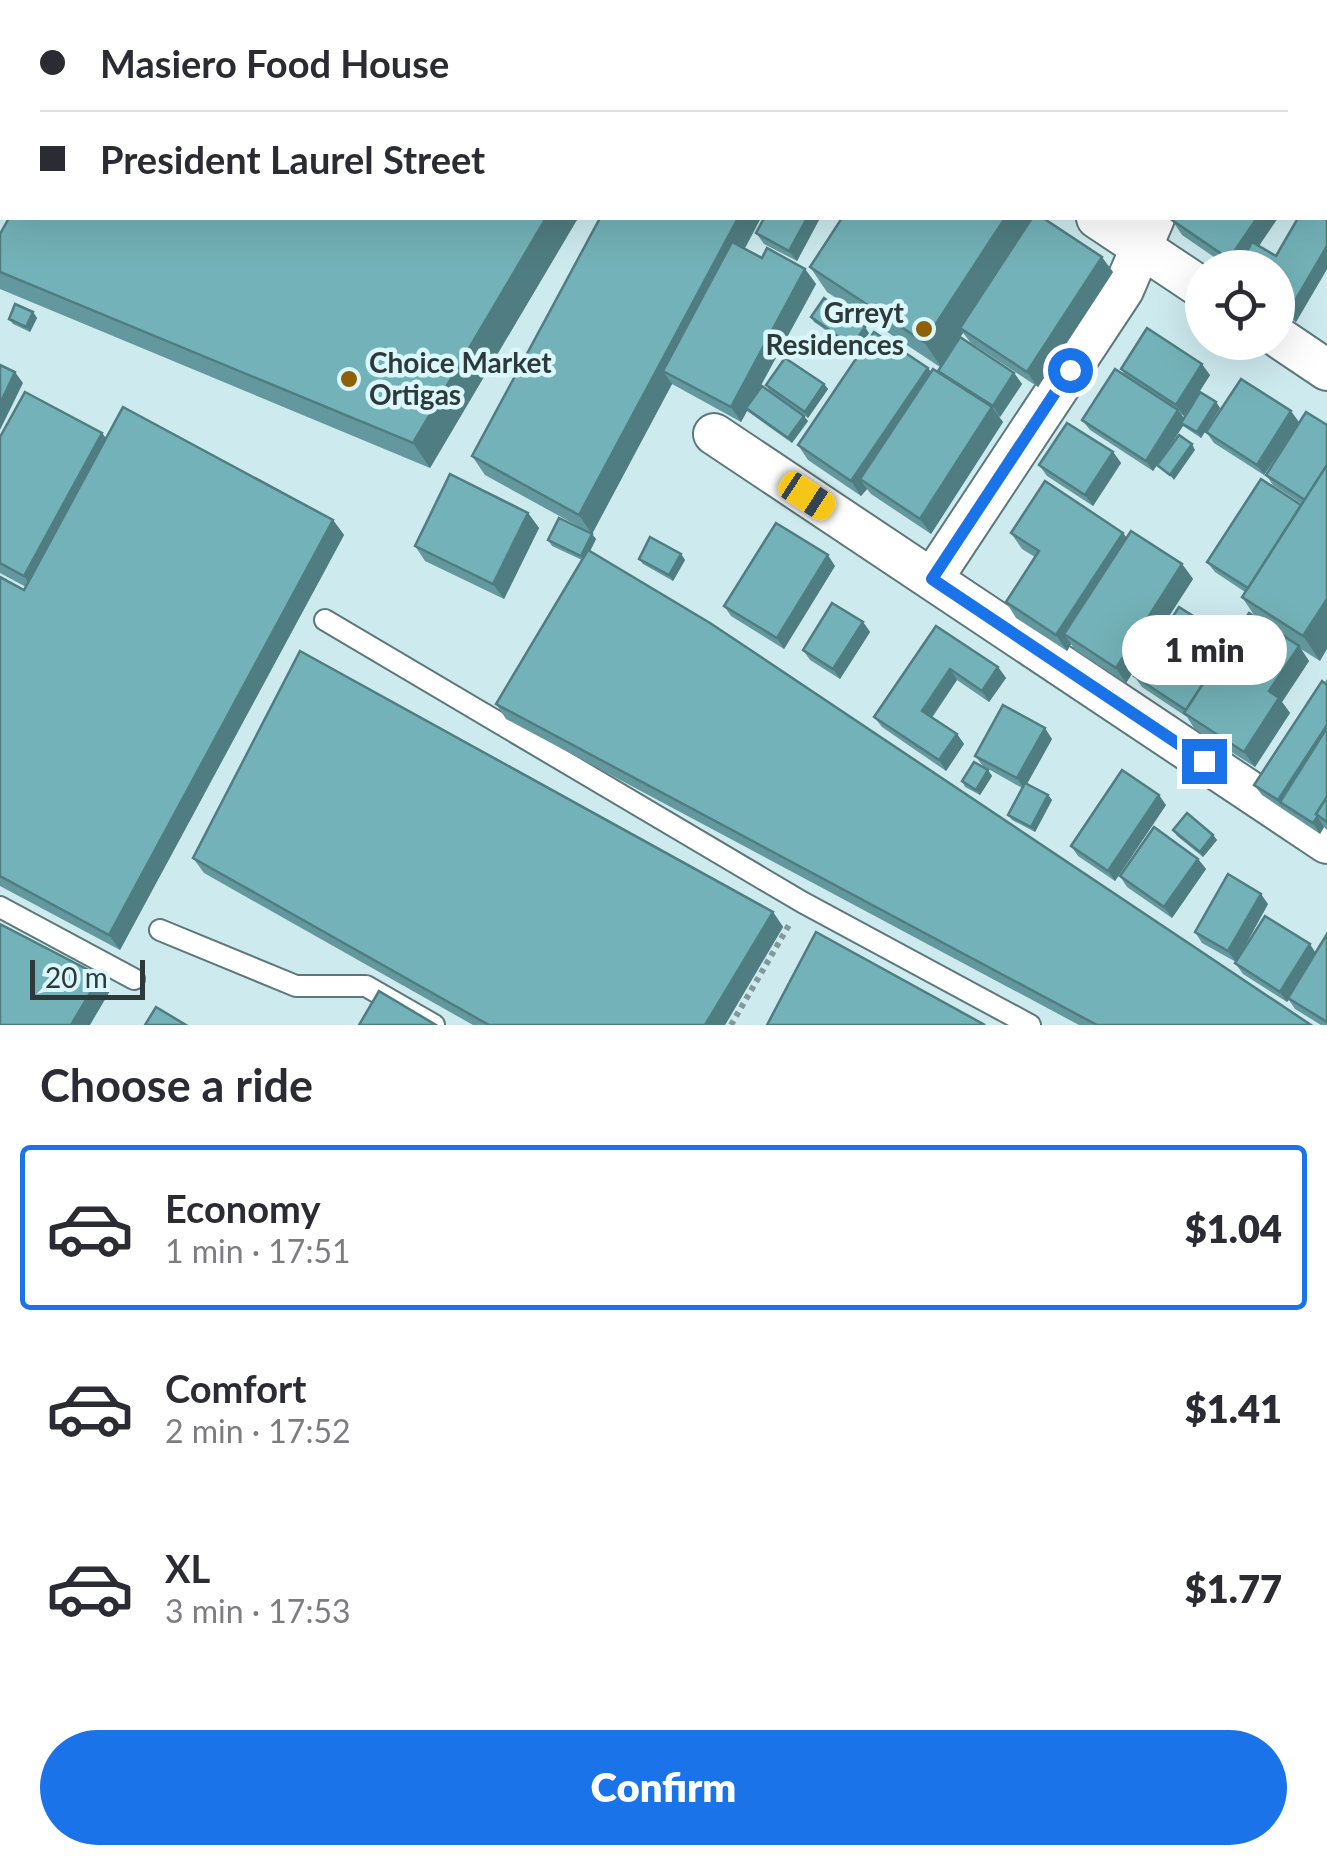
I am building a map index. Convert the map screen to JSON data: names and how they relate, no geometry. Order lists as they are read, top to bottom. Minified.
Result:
{"places":["Grreyt Residences","Choice Market Ortigas"],"scale_bar":"20 m","page":{"banner":["Masiero Food House","President Laurel Street"],"bubble":"1 min","scale":"20 m","heading":"Choose a ride","list":[{"name":"Economy","note":"1 min · 17:51","value":"$1.04"},{"name":"Comfort","note":"2 min · 17:52","value":"$1.41"},{"name":"XL","note":"3 min · 17:53","value":"$1.77"}],"buttons":"Confirm"}}
